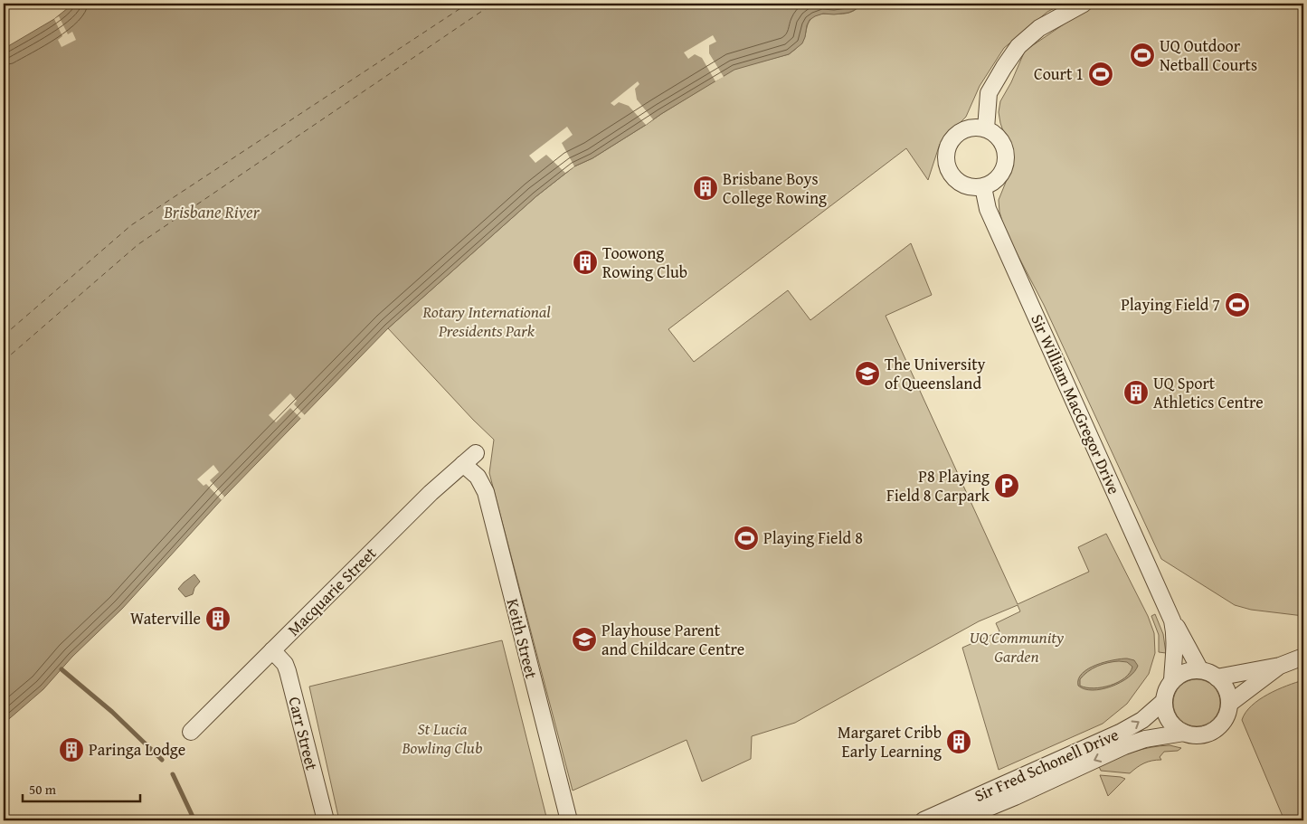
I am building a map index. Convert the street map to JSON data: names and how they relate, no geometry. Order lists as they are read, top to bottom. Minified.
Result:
{"streets":{"street":["Sir William MacGregor Drive","Macquarie Street","Keith Street","Carr Street","Sir Fred Schonell Drive"]},"crossings":[["Sir William MacGregor Drive","Sir Fred Schonell Drive"],["Macquarie Street","Keith Street"],["Macquarie Street","Carr Street"]],"water":["Brisbane River"],"parks":["Rotary International Presidents Park","UQ Community Garden","St Lucia Bowling Club"],"places":{"sports":["UQ Outdoor Netball Courts","Court 1","Playing Field 7","Playing Field 8"],"building":["Brisbane Boys College Rowing","Toowong Rowing Club","UQ Sport Athletics Centre","Waterville","Margaret Cribb Early Learning","Paringa Lodge"],"school or university":["The University of Queensland","Playhouse Parent and Childcare Centre"],"parking":["P8 Playing Field 8 Carpark"]},"scale_bar":"50 m"}
